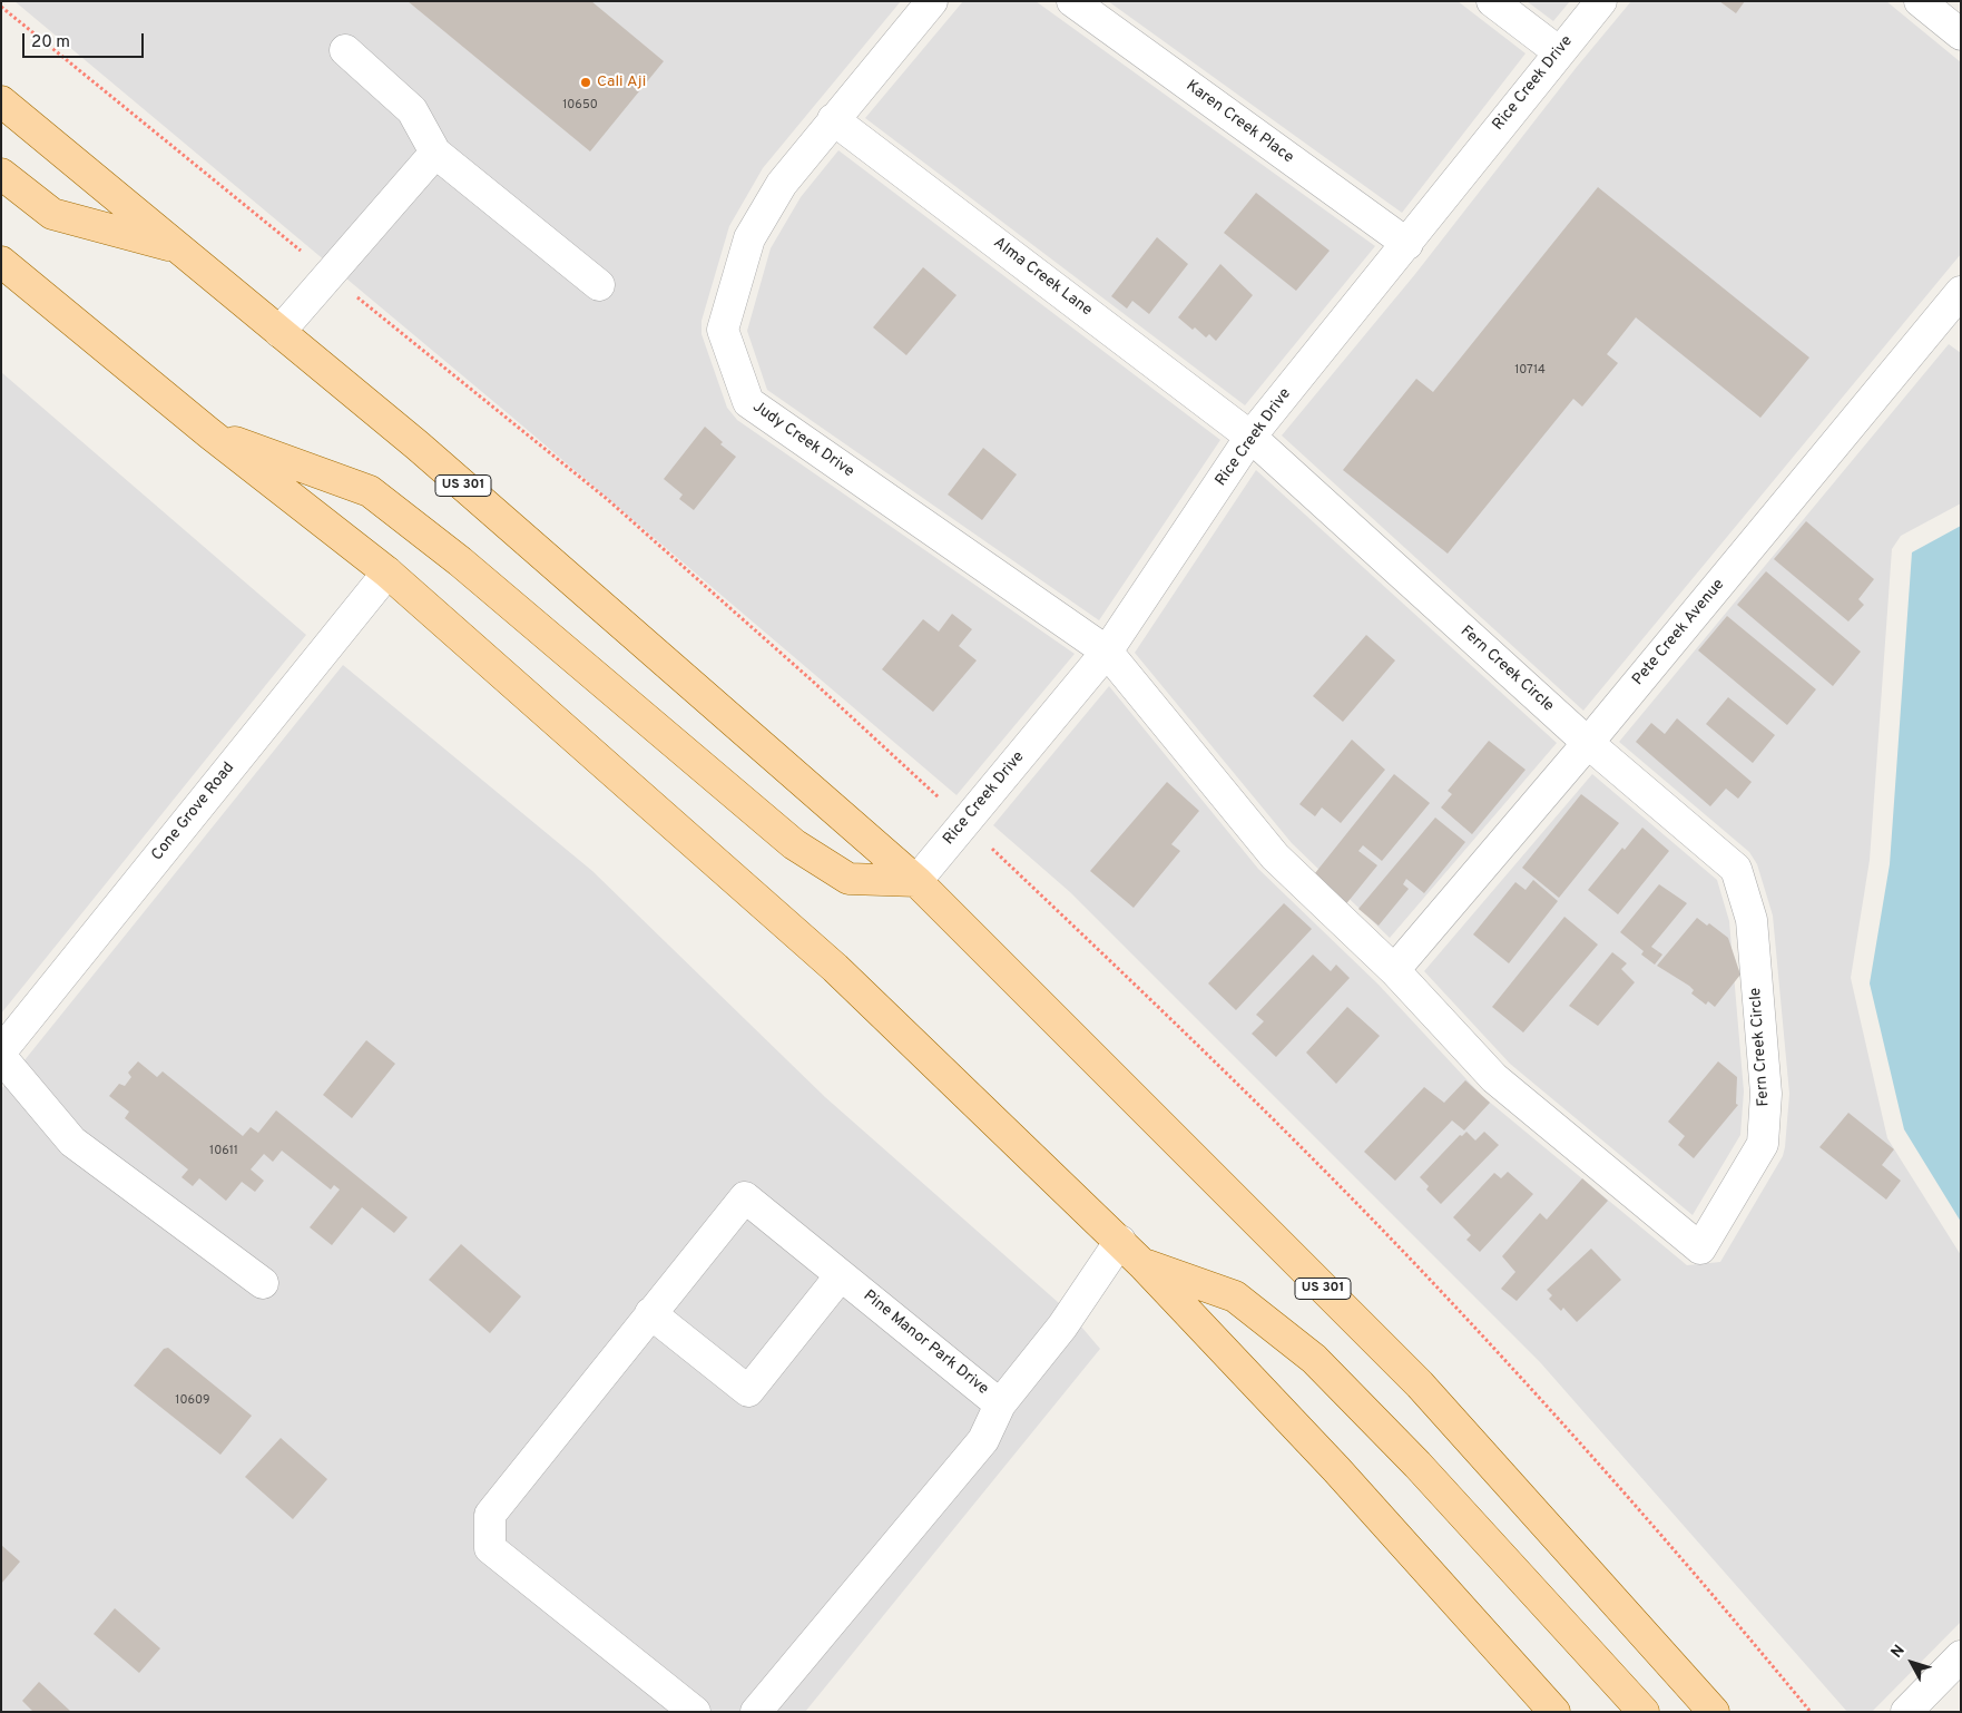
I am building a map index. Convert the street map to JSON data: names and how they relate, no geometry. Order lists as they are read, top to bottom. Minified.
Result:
{"streets":{"main road":["US 301"],"street":["Rice Creek Drive","Karen Creek Place","Alma Creek Lane","Judy Creek Drive","Pete Creek Avenue","Fern Creek Circle","Cone Grove Road","Pine Manor Park Drive"]},"crossings":[["Rice Creek Drive","Karen Creek Place"],["Rice Creek Drive","Alma Creek Lane"],["Rice Creek Drive","Judy Creek Drive"],["Rice Creek Drive","US 301"],["Rice Creek Drive","Fern Creek Circle"],["Alma Creek Lane","Judy Creek Drive"],["Alma Creek Lane","Fern Creek Circle"],["Judy Creek Drive","Fern Creek Circle"],["Pete Creek Avenue","Fern Creek Circle"]],"places":["Cali Aji"],"house_numbers":["10650","10714","10611","10609"],"scale_bar":"20 m","north":"top left"}
